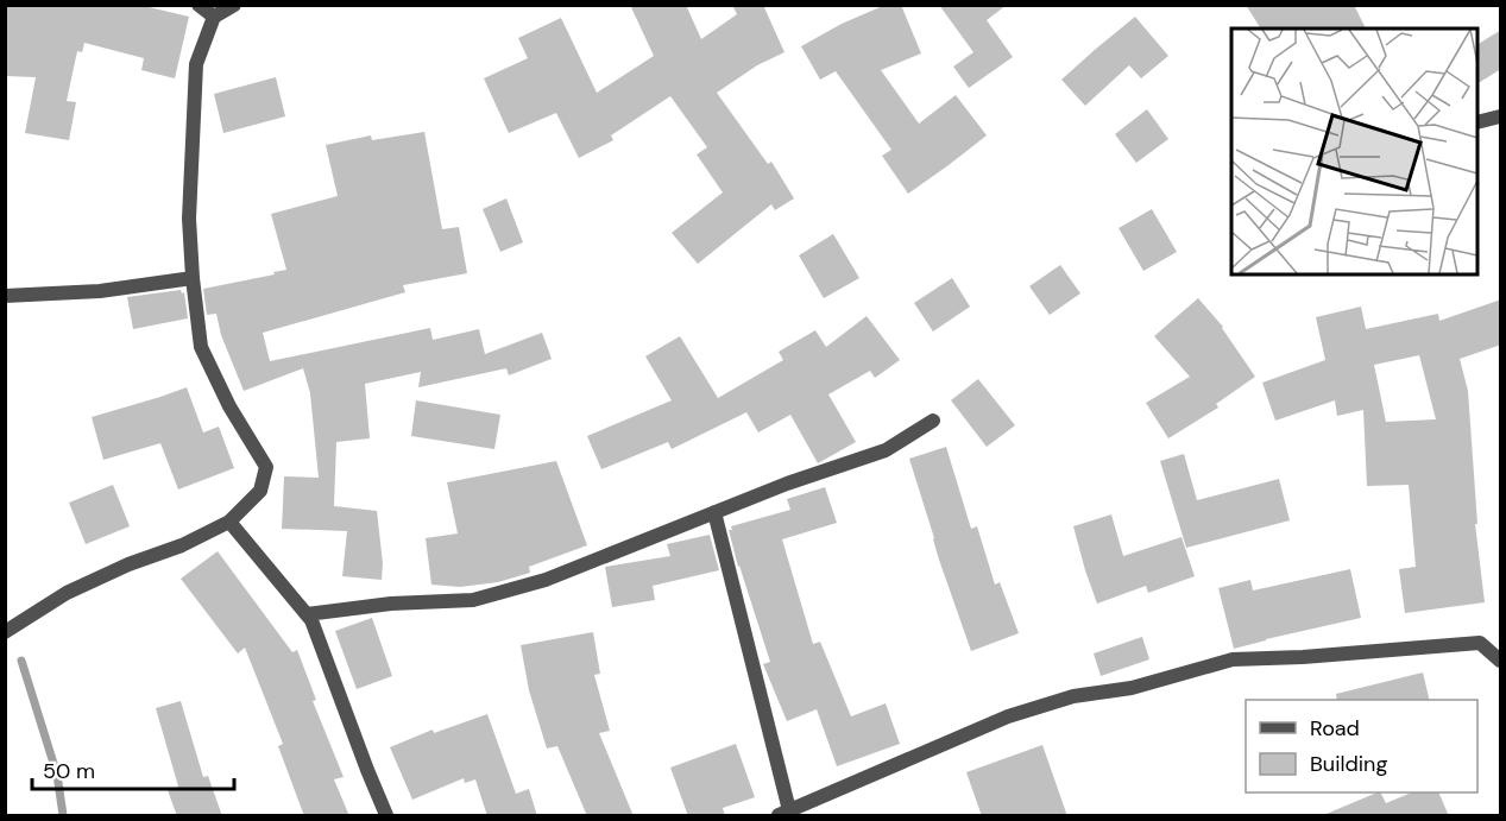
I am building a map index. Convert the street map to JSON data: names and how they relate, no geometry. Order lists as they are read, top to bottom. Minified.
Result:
{"legend":["Road","Building"],"scale_bar":"50 m"}
